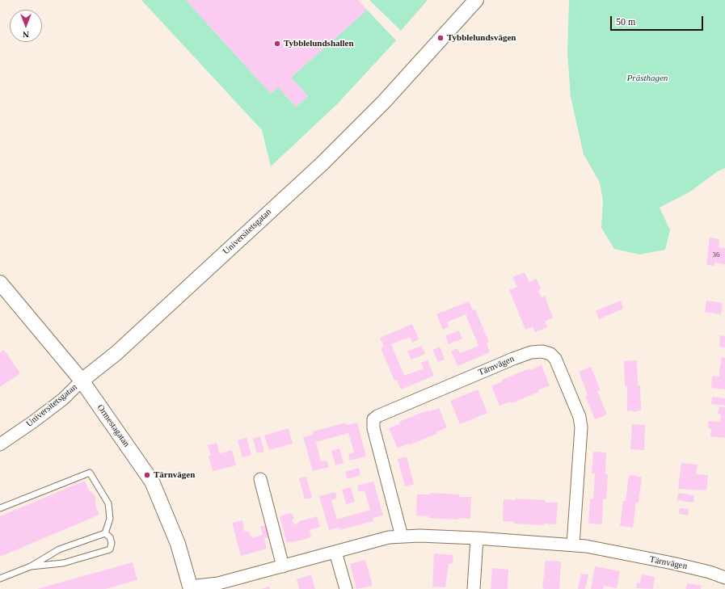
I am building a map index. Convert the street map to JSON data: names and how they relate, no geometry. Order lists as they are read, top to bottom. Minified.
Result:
{"streets":{"street":["Universitetsgatan","Tärnvägen","Ormestagatan"]},"crossings":[["Universitetsgatan","Ormestagatan"],["Tärnvägen","Ormestagatan"]],"parks":["Prästhagen"],"places":["Tybblelundsvägen","Tybblelundshallen","Tärnvägen"],"house_numbers":["36"],"scale_bar":"50 m","north":"bottom"}
